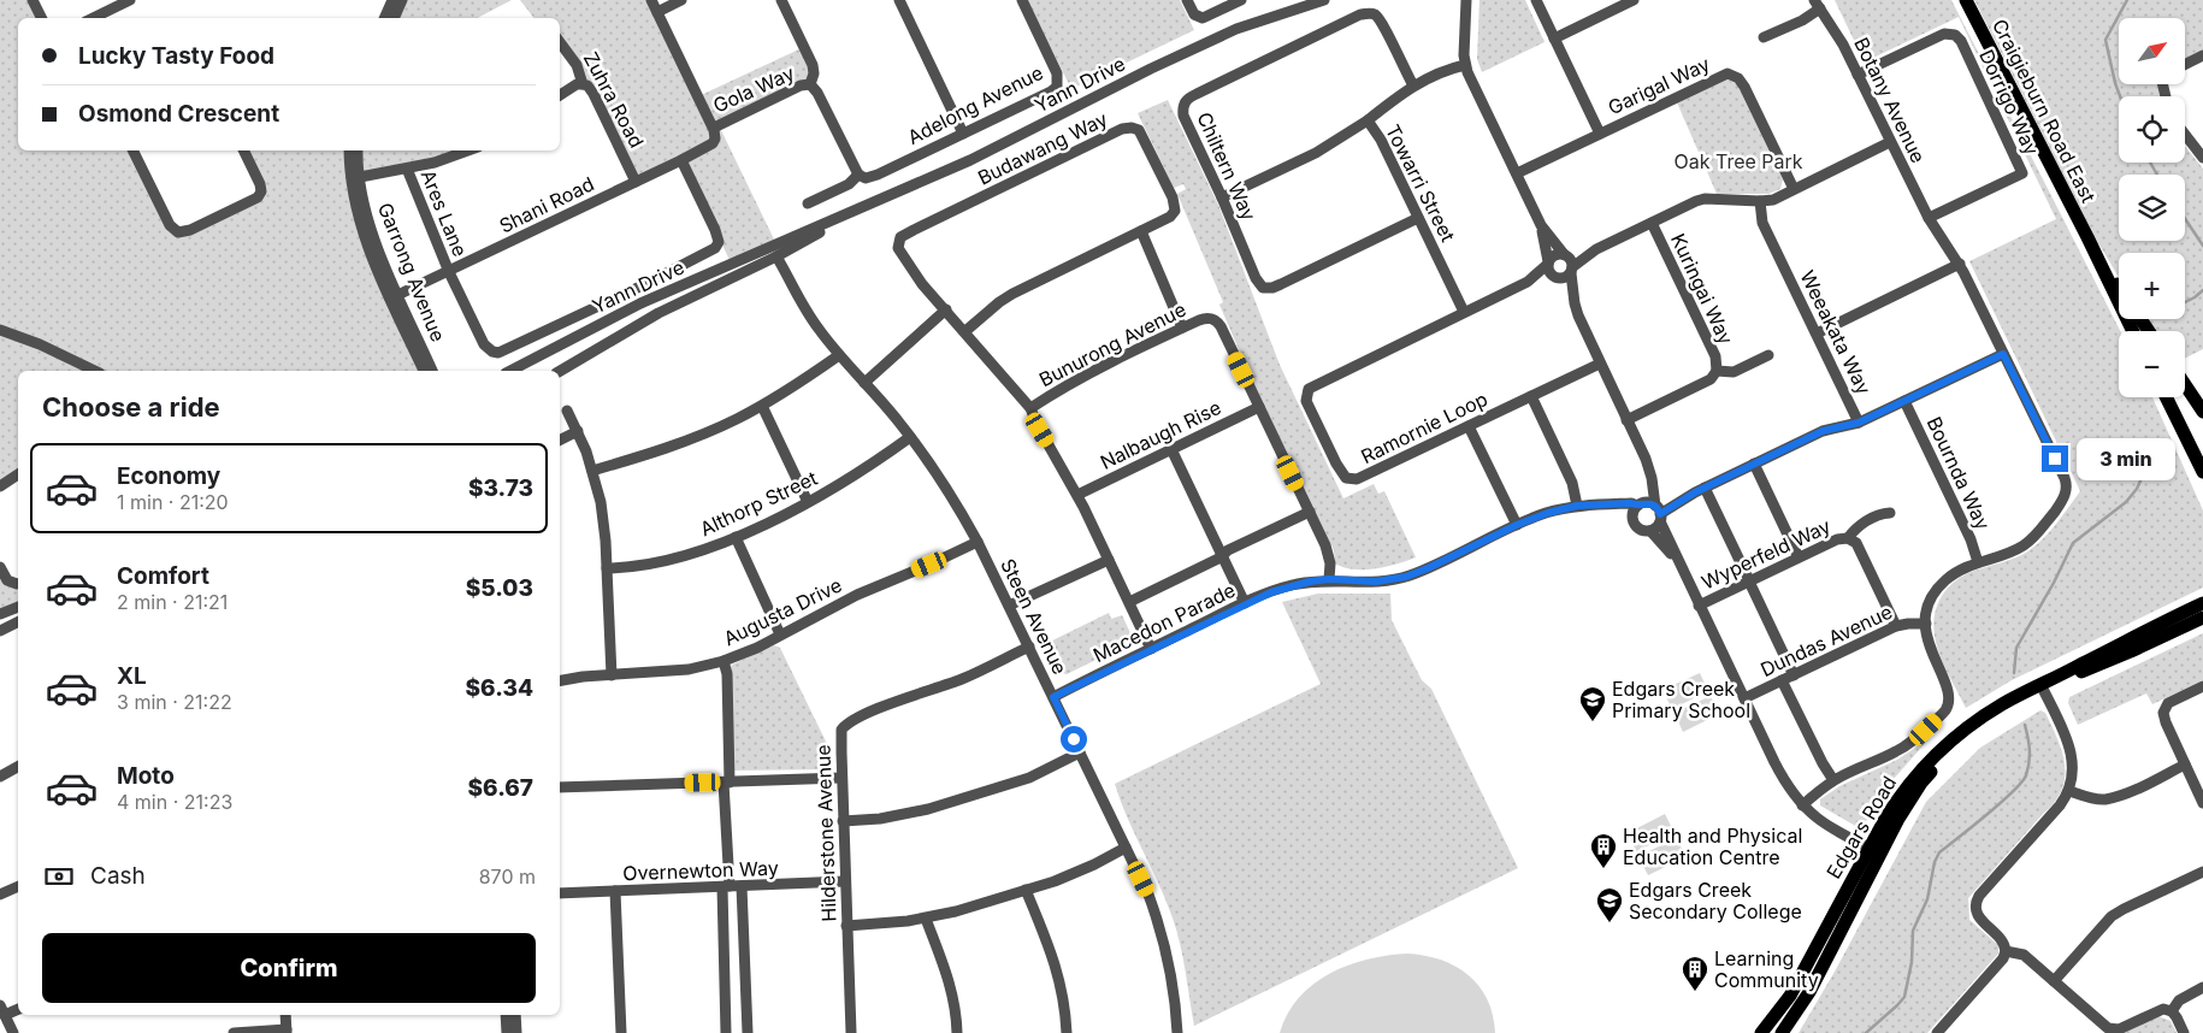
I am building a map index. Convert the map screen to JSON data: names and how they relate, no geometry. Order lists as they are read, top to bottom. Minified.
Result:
{"streets":{"main road":["Craigieburn Road East","Edgars Road"],"street":["Yann Drive","Garigal Way","Gola Way","Zuhra Road","Botany Avenue","Dorrigo Way","Adelong Avenue","Budawang Way","Chiltern Way","Towarri Street","Shani Road","Ares Lane","Garrong Avenue","Kuringai Way","Weeakata Way","Bunurong Avenue","Ramornie Loop","Nalbaugh Rise","Bournda Way","Althorp Street","Wyperfeld Way","Augusta Drive","Steen Avenue","Macedon Parade","Dundas Avenue","Hilderstone Avenue","Overnewton Way"]},"crossings":[["Yann Drive","Steen Avenue"],["Gola Way","Shani Road"],["Zuhra Road","Shani Road"],["Botany Avenue","Dorrigo Way"],["Chiltern Way","Towarri Street"],["Towarri Street","Ramornie Loop"],["Shani Road","Ares Lane"],["Shani Road","Garrong Avenue"],["Bunurong Avenue","Nalbaugh Rise"],["Bunurong Avenue","Macedon Parade"],["Althorp Street","Steen Avenue"],["Wyperfeld Way","Dundas Avenue"],["Augusta Drive","Steen Avenue"],["Steen Avenue","Macedon Parade"],["Steen Avenue","Hilderstone Avenue"],["Hilderstone Avenue","Overnewton Way"]],"parks":["Oak Tree Park"],"places":{"school or university":["Edgars Creek Primary School","Edgars Creek Secondary College"],"building":["Health and Physical Education Centre","Learning Community"]},"north":"top right","page":{"map_buttons":["+","−"],"banner":["Lucky Tasty Food","Osmond Crescent"],"heading":"Choose a ride","bubble":"3 min","list":[{"name":"Economy","note":"1 min · 21:20","value":"$3.73"},{"name":"Comfort","note":"2 min · 21:21","value":"$5.03"},{"name":"XL","note":"3 min · 21:22","value":"$6.34"},{"name":"Moto","note":"4 min · 21:23","value":"$6.67"}],"pay":["Cash","870 m"],"buttons":"Confirm"}}
